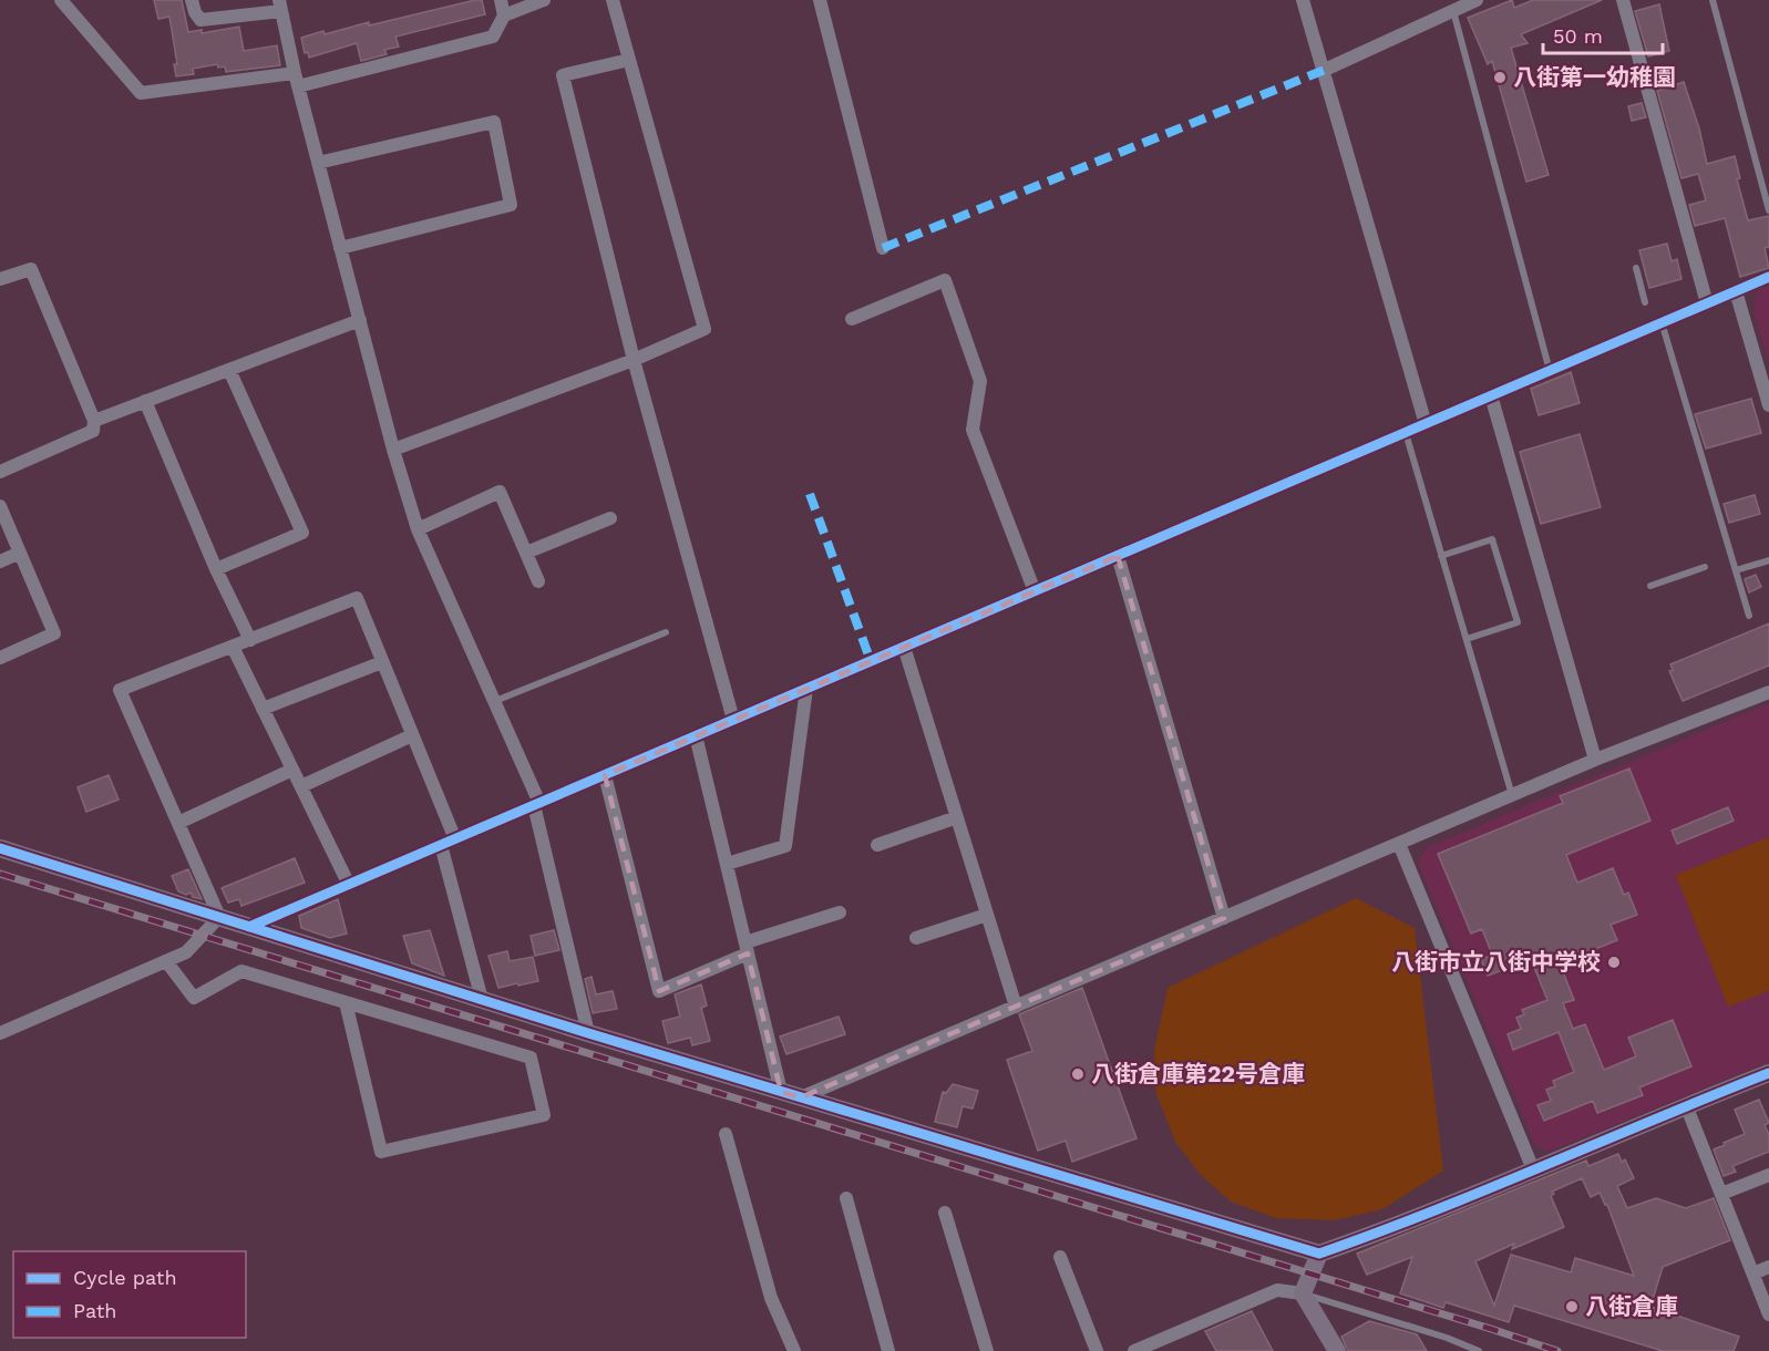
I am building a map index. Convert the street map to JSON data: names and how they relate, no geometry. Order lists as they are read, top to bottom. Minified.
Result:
{"places":["八街第一幼稚園","八街市立八街中学校","八街倉庫第22号倉庫","八街倉庫"],"legend":["Cycle path","Path"],"scale_bar":"50 m"}
